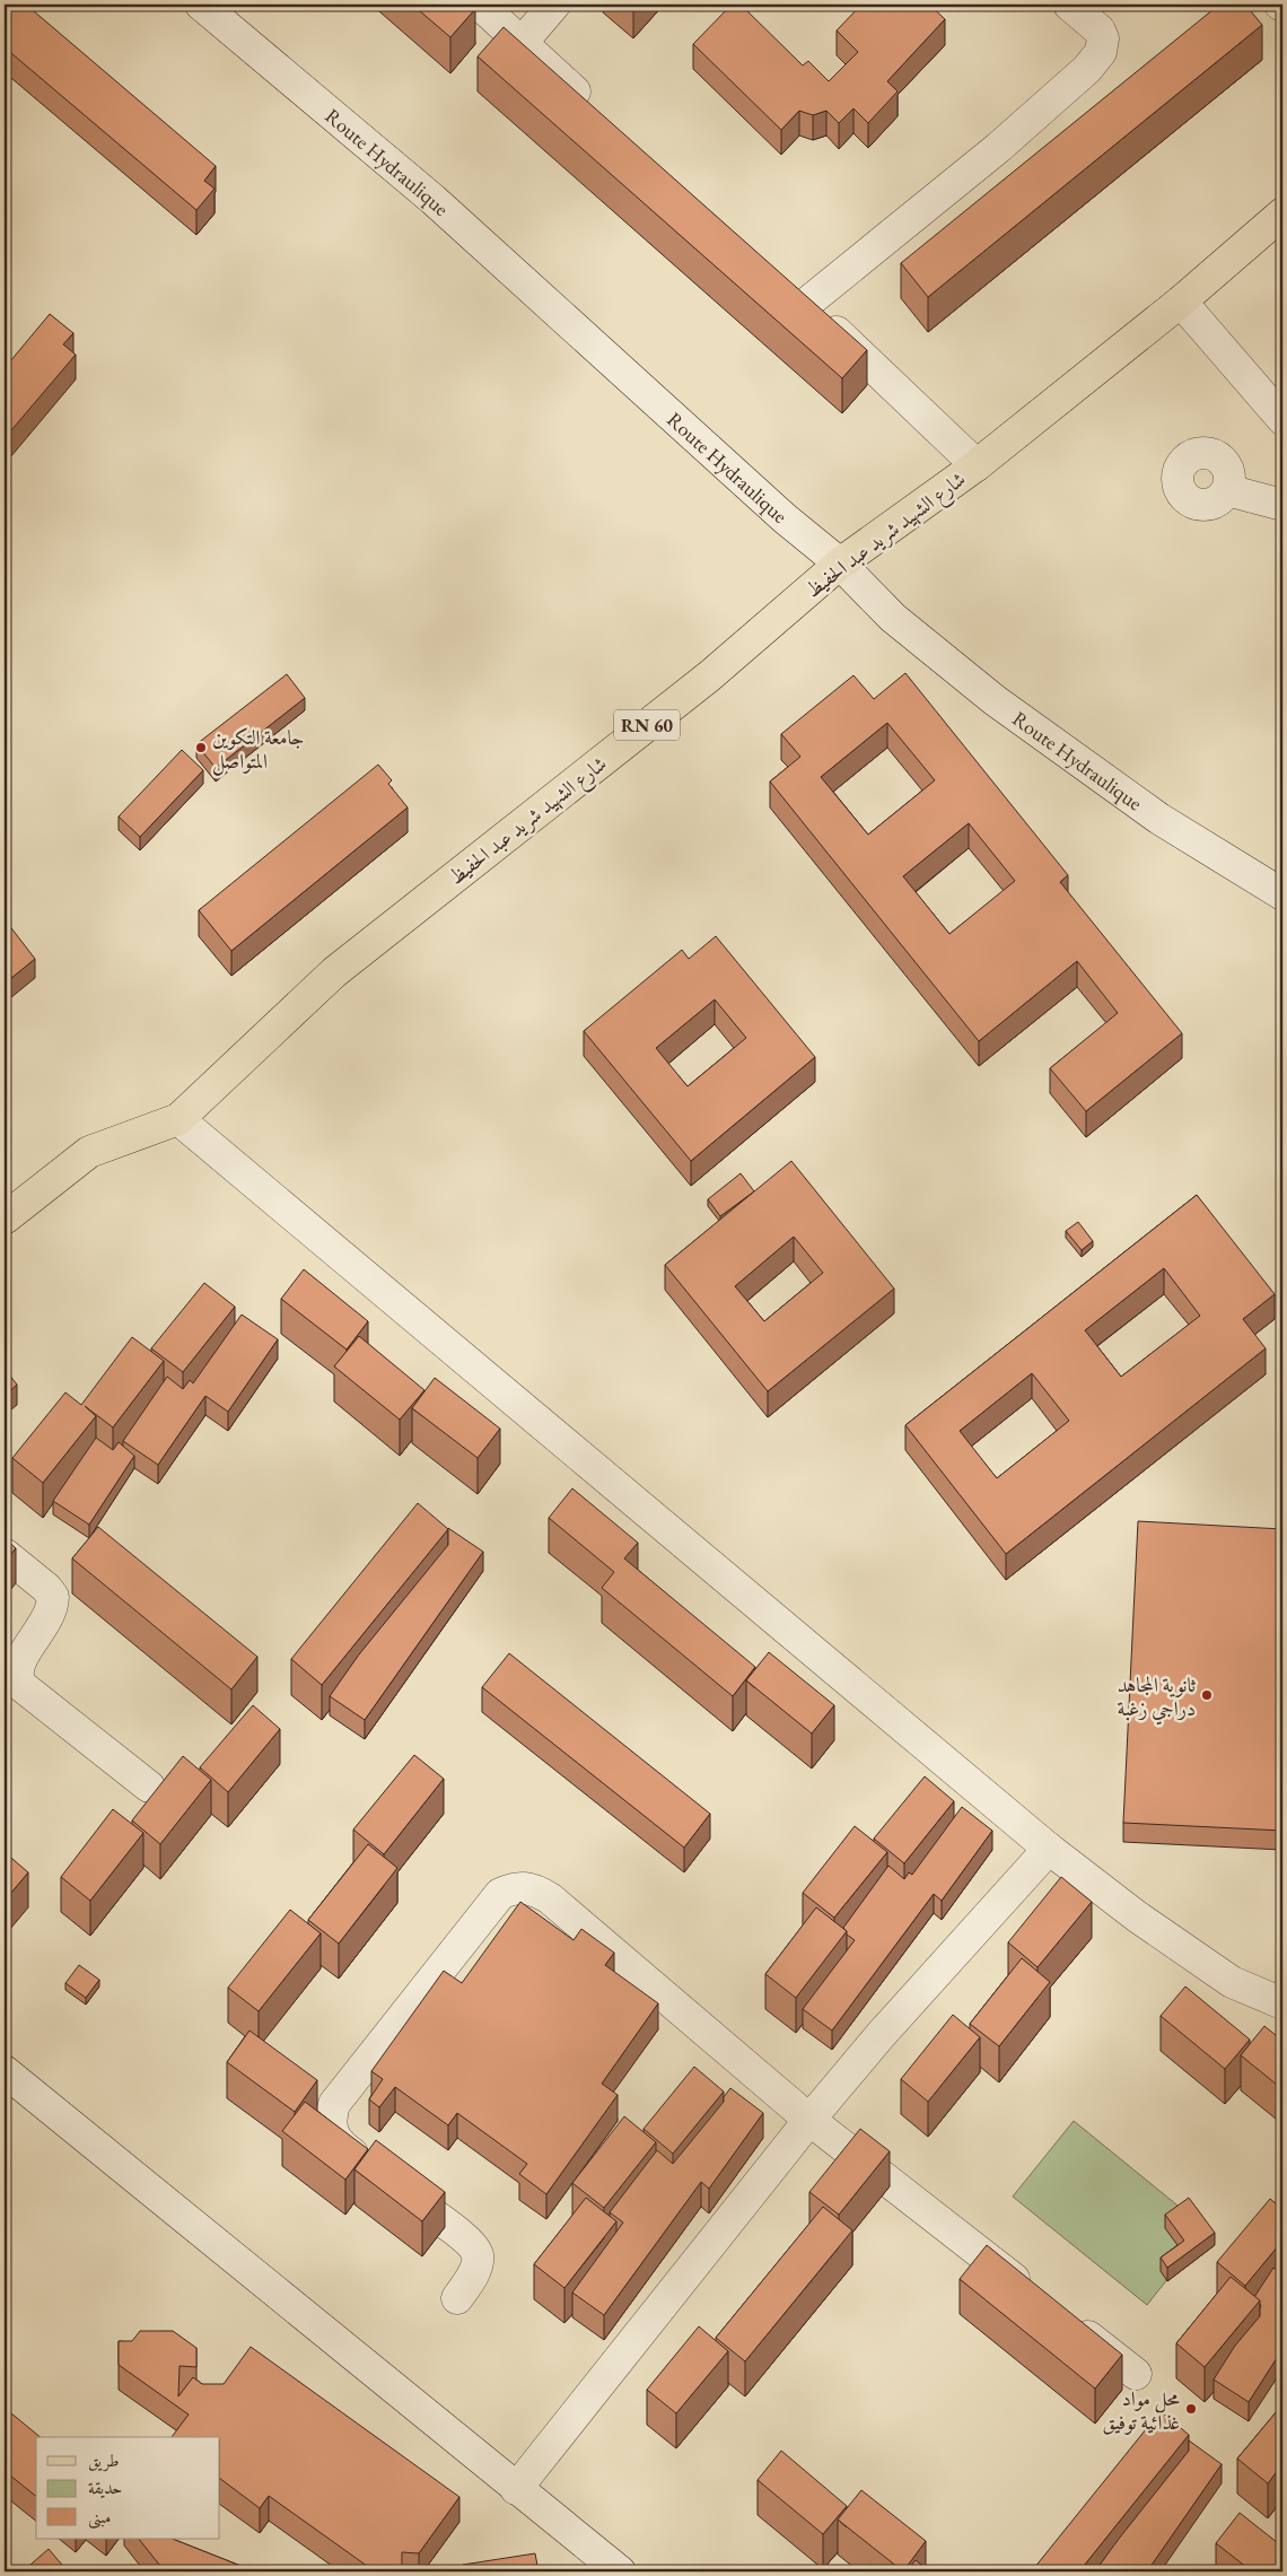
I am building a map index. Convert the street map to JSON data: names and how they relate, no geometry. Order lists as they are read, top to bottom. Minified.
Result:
{"streets":{"main road":["شارع الشهيد شريد عبد الحفيظ","RN 60"],"street":["Route Hydraulique"]},"crossings":[["Route Hydraulique","شارع الشهيد شريد عبد الحفيظ"]],"places":["جامعة التكوين المتواصل","ثانوية المجاهد دراجي زغبة","محل مواد غذائية توفيق"],"legend":["طريق","حديقة","مبنى"]}
